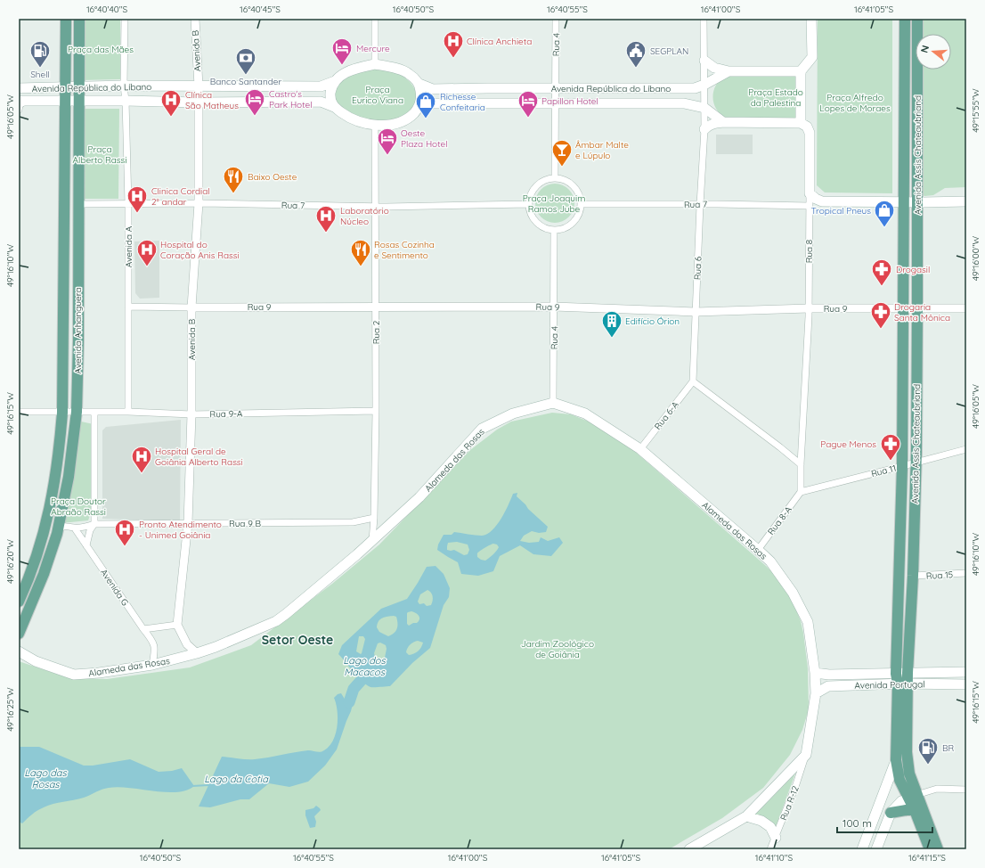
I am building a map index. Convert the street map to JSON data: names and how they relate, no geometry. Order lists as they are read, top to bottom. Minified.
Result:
{"streets":{"main road":["Avenida República do Líbano","Avenida Assis Chateaubriand","Rua 8","Avenida Anhanguera","Alameda das Rosas","Avenida Portugal"],"street":["Rua 4","Avenida B","Rua 7","Avenida A","Rua 6","Rua 9","Rua 2","Rua 9-A","Rua 6-A","Rua 11","Rua 8-A","Rua 9 B","Rua 15","Avenida G","Rua R-12"]},"crossings":[["Rua 4","Avenida República do Líbano"],["Rua 4","Rua 7"],["Rua 4","Rua 9"],["Rua 4","Alameda das Rosas"],["Avenida B","Avenida República do Líbano"],["Avenida B","Rua 7"],["Avenida B","Rua 9"],["Avenida B","Rua 9-A"],["Avenida B","Rua 9 B"],["Avenida República do Líbano","Avenida A"],["Avenida República do Líbano","Rua 6"],["Avenida República do Líbano","Avenida Anhanguera"],["Avenida República do Líbano","Rua 2"],["Avenida Assis Chateaubriand","Rua 9"],["Avenida Assis Chateaubriand","Rua 11"],["Avenida Assis Chateaubriand","Rua 15"],["Avenida Assis Chateaubriand","Avenida Portugal"],["Rua 7","Avenida A"],["Rua 7","Rua 8"],["Rua 7","Rua 6"],["Rua 7","Avenida Anhanguera"],["Rua 7","Rua 2"],["Avenida A","Rua 9"],["Avenida A","Rua 9-A"],["Rua 8","Rua 9"],["Rua 8","Rua 11"],["Rua 8","Rua 8-A"],["Rua 6","Rua 9"],["Rua 6","Rua 6-A"],["Rua 9","Rua 2"],["Avenida Anhanguera","Rua 9-A"],["Avenida Anhanguera","Rua 9 B"],["Rua 2","Rua 9-A"],["Rua 2","Alameda das Rosas"],["Rua 2","Rua 9 B"],["Rua 6-A","Alameda das Rosas"],["Alameda das Rosas","Rua 8-A"],["Alameda das Rosas","Avenida G"],["Alameda das Rosas","Avenida Portugal"],["Alameda das Rosas","Rua R-12"],["Rua 11","Rua 8-A"],["Rua 9 B","Avenida G"]],"districts":["Setor Oeste"],"water":["Lago dos Macacos","Lago das Rosas","Lago da Cotia"],"parks":["Praça das Mães","Praça Eurico Viana","Praça Estado da Palestina","Praça Alfredo Lopes de Moraes","Praça Alberto Rassi","Praça Joaquim Ramos Jube","Praça Doutor Abraão Rassi","Jardim Zoológico de Goiânia"],"places":{"hospital":["Clínica Anchieta","Clínica São Matheus","Clinica Cordial 2° andar","Laboratório Núcleo","Hospital do Coração Anis Rassi","Hospital Geral de Goiânia Alberto Rassi","Pronto Atendimento - Unimed Goiânia"],"hotel":["Mercure","Castro's Park Hotel","Papillon Hotel","Oeste Plaza Hotel"],"fuel station":["Shell","BR"],"public building":["SEGPLAN"],"bank":["Banco Santander"],"shop":["Richesse Confeitaria","Tropical Pneus"],"bar":["Âmbar Malte e Lúpulo"],"restaurant":["Baixo Oeste","Rosas Cozinha e Sentimento"],"pharmacy":["Drogasil","Drogaria Santa Mônica","Pague Menos"],"building":["Edifício Órion"]},"scale_bar":"100 m","north":"left","coordinates":["16°40'40\"S","16°40'45\"S","16°40'50\"S","16°40'55\"S","16°41'00\"S","16°41'05\"S","49°15'55\"W","49°16'05\"W","49°16'00\"W","49°16'10\"W","49°16'15\"W","49°16'20\"W","49°16'25\"W","16°41'10\"S","16°41'15\"S"]}
